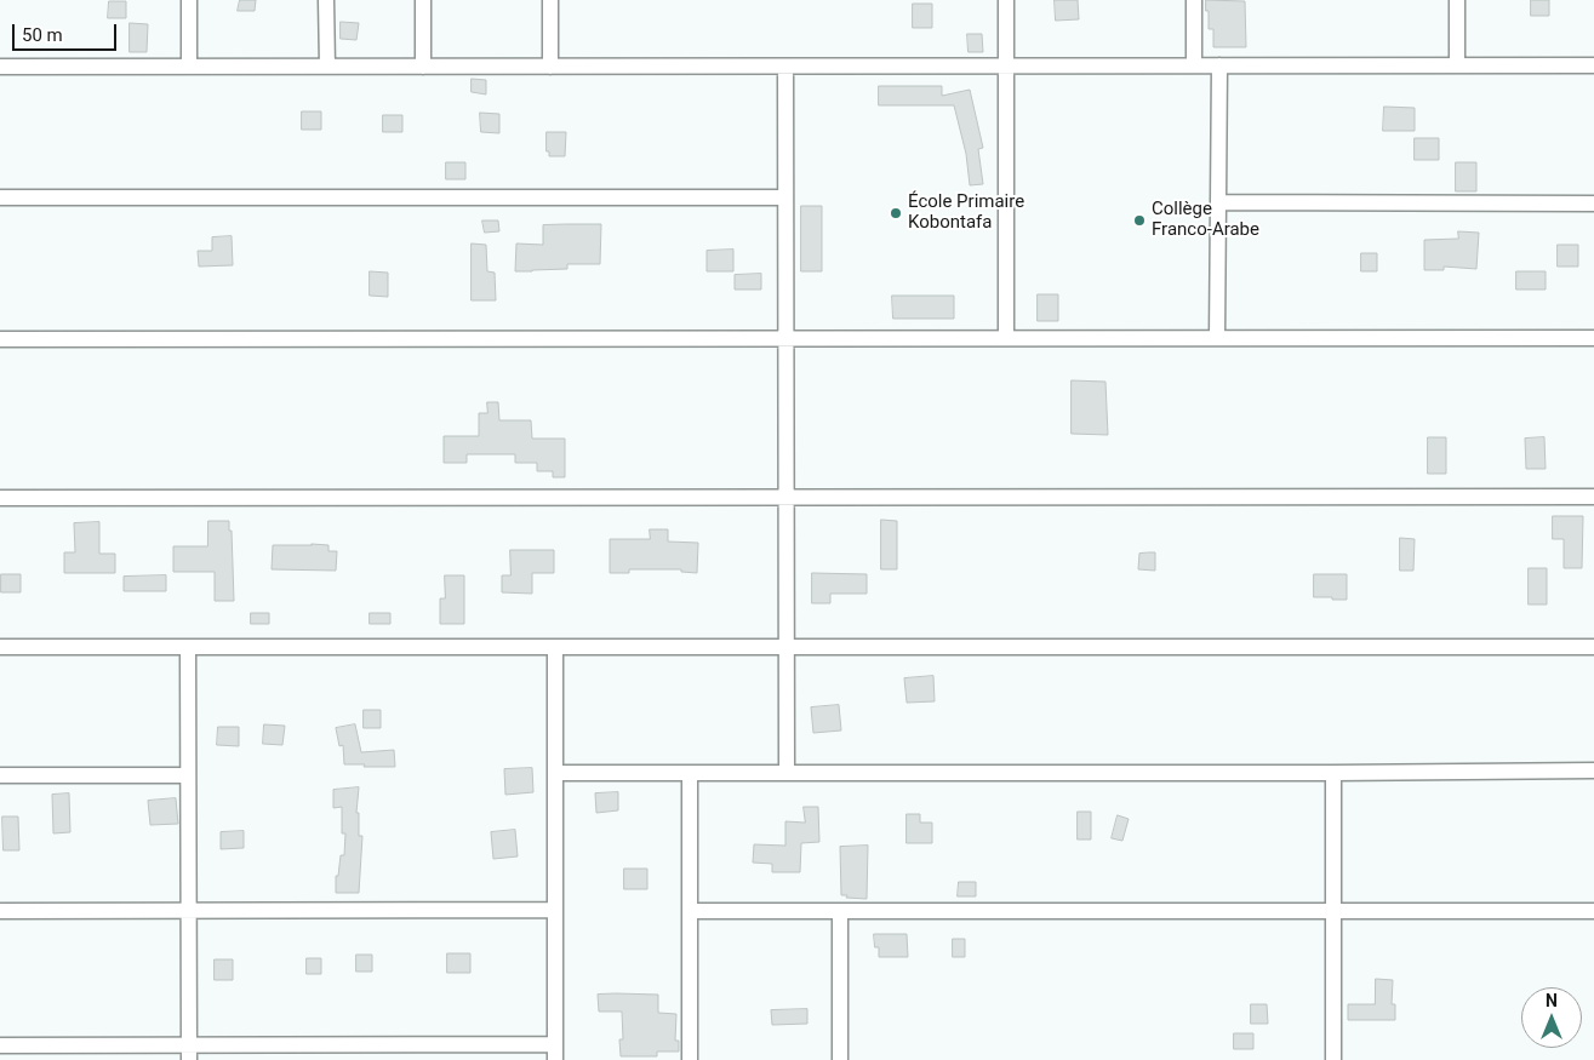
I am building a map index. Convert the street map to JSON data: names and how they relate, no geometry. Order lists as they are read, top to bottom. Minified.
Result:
{"places":["École Primaire Kobontafa","Collège Franco-Arabe"],"scale_bar":"50 m","north":"top"}
